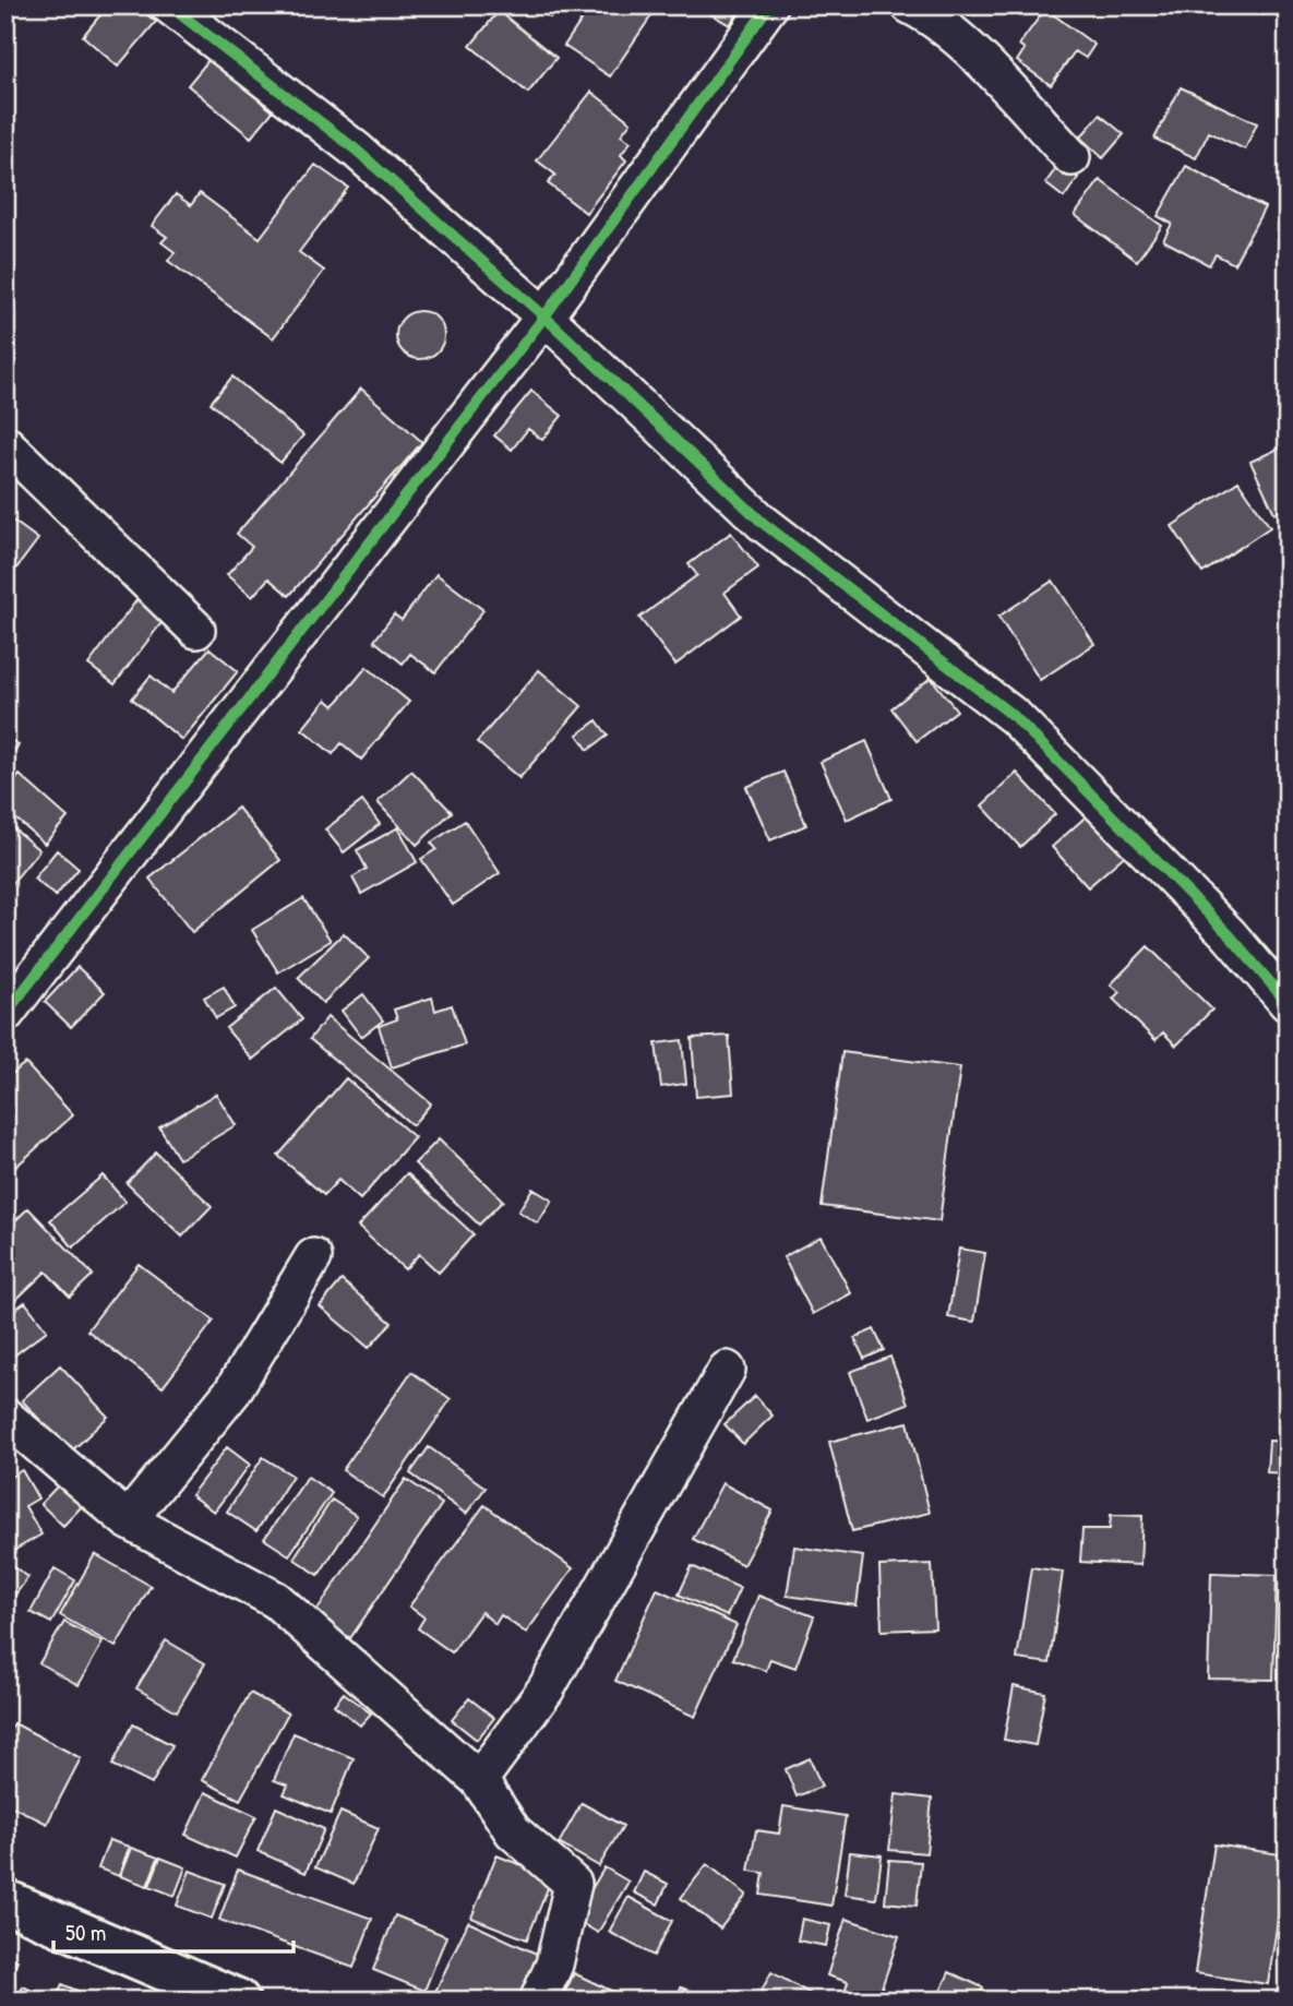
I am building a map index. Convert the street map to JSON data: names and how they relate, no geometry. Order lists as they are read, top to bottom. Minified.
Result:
{"scale_bar":"50 m"}
